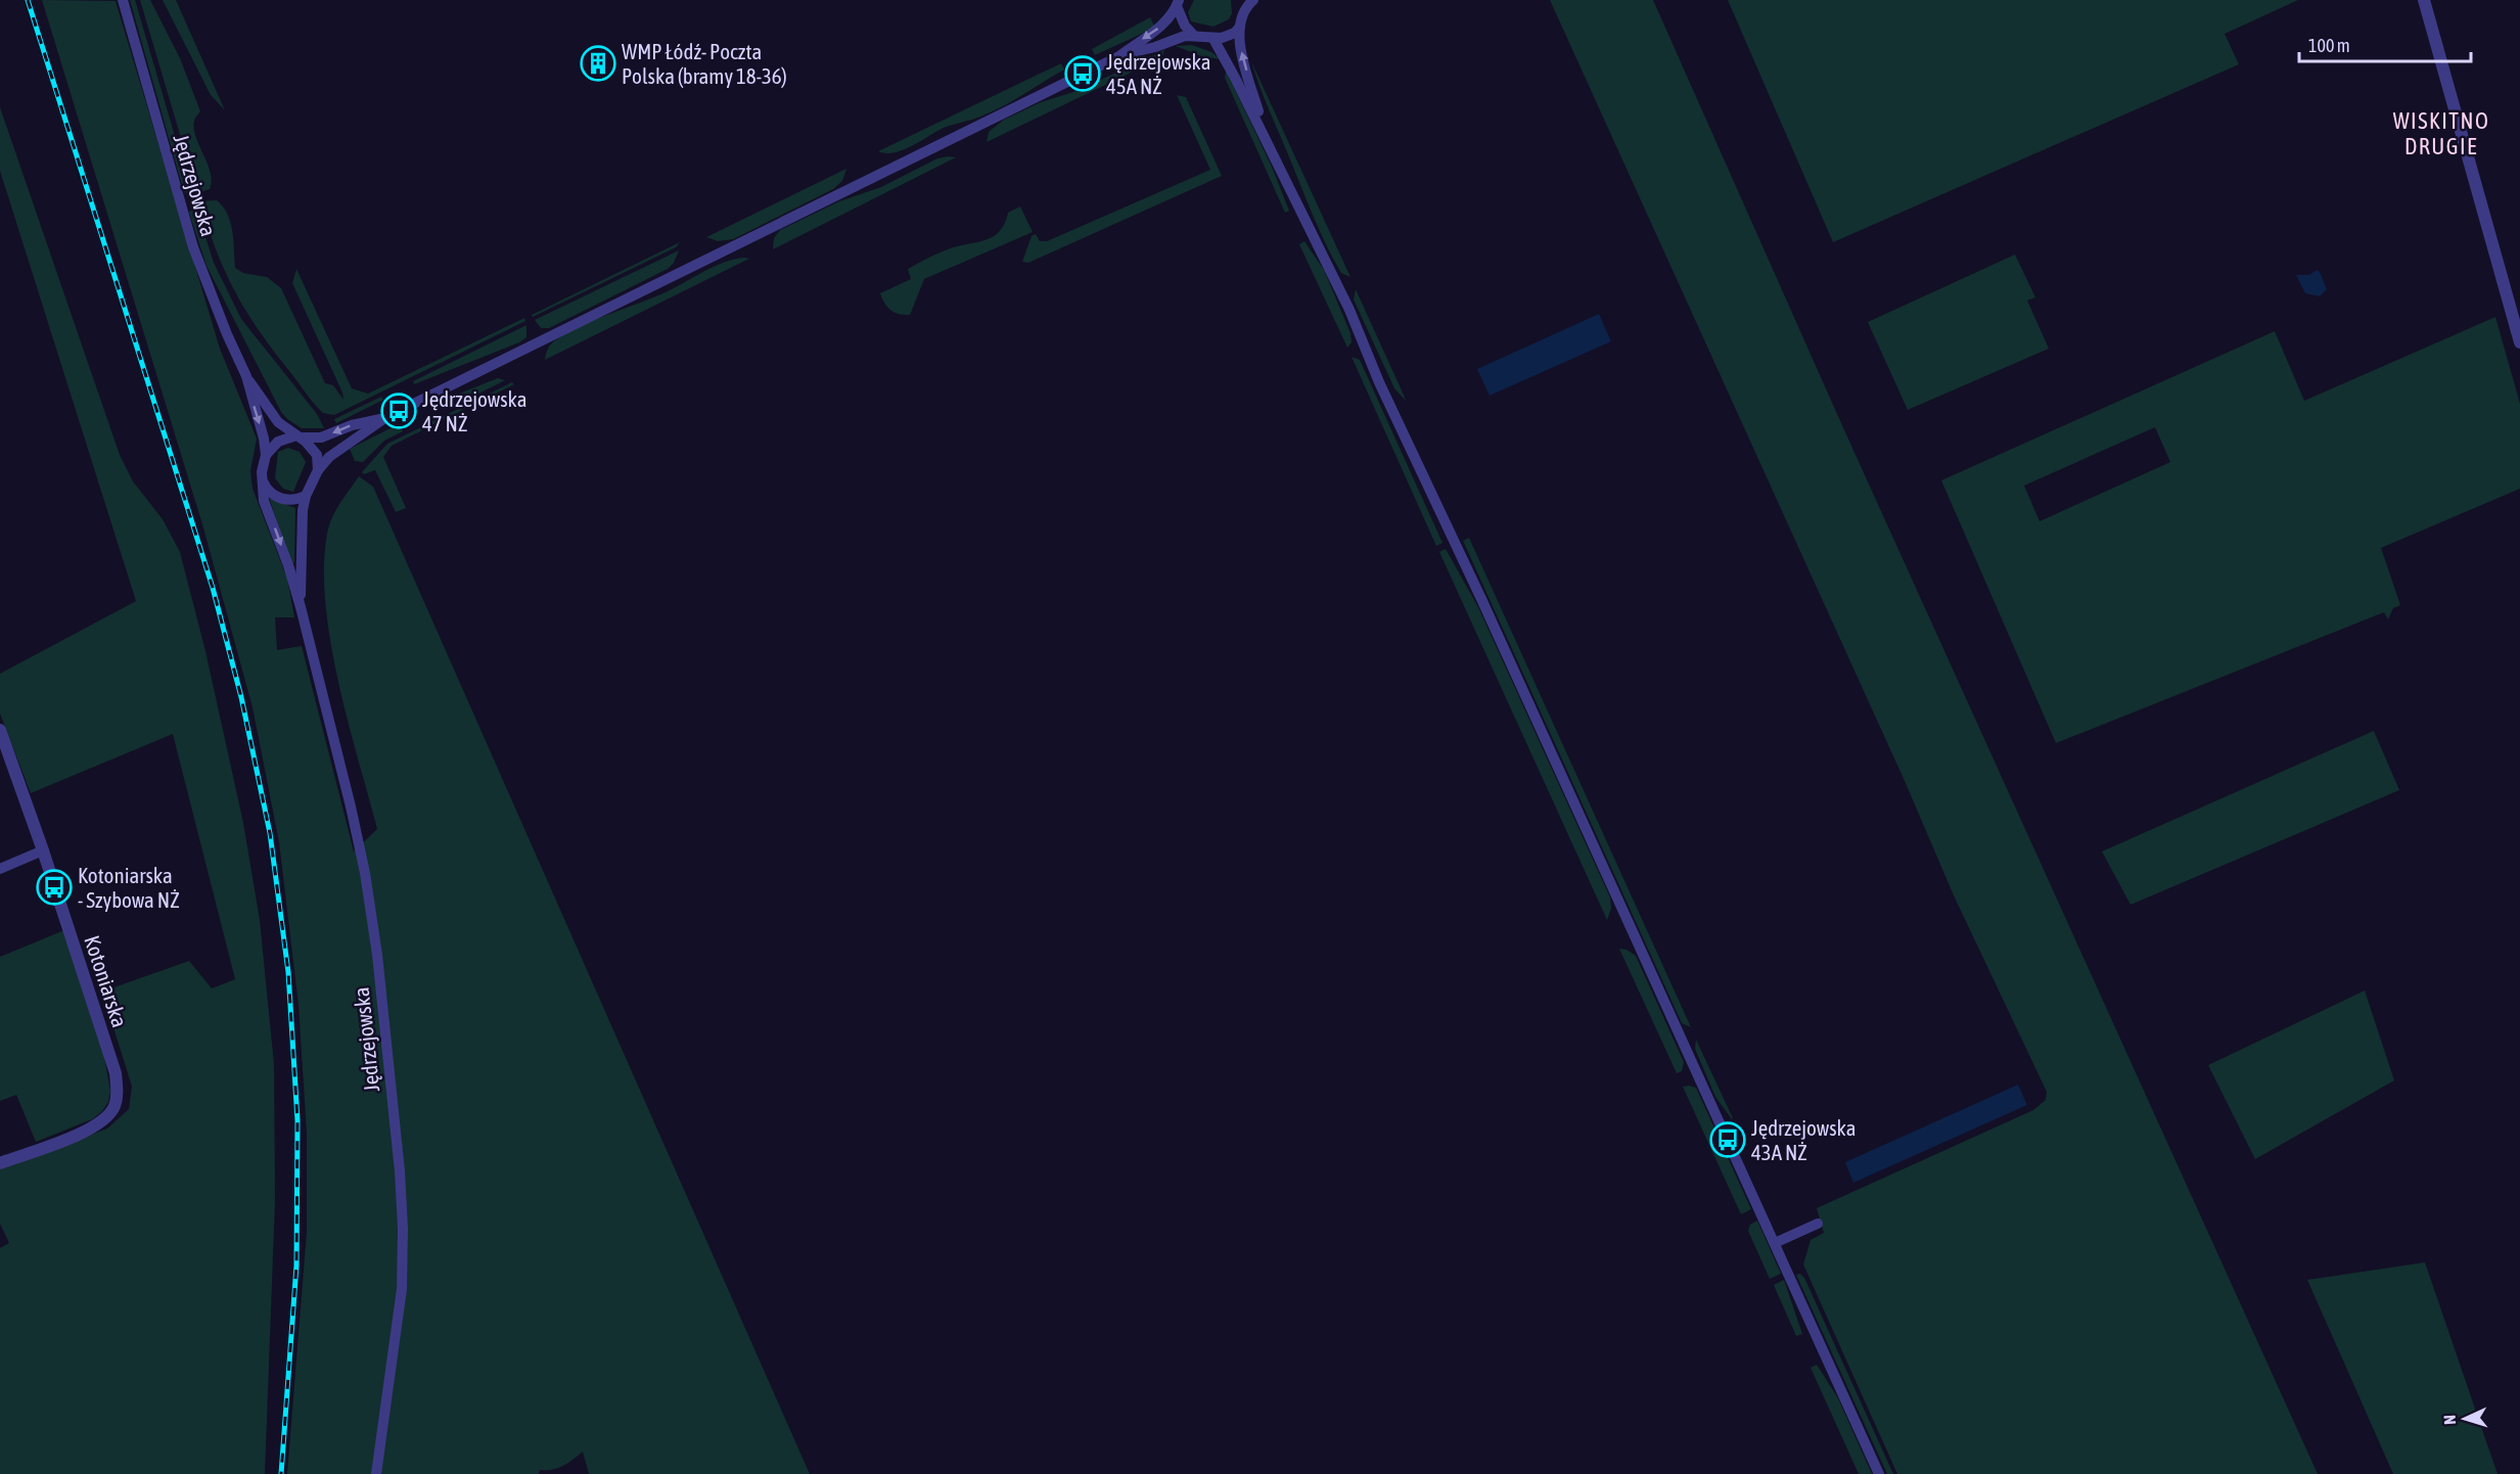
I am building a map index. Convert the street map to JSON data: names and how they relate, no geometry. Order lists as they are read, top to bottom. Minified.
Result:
{"streets":{"street":["Jędrzejowska","Kotoniarska"]},"districts":["WISKITNO DRUGIE"],"places":{"building":["WMP Łódź- Poczta Polska (bramy 18-36)"],"bus stop":["Jędrzejowska 45A NŻ","Jędrzejowska 47 NŻ","Kotoniarska - Szybowa NŻ","Jędrzejowska 43A NŻ"]},"scale_bar":"100 m","north":"left"}
